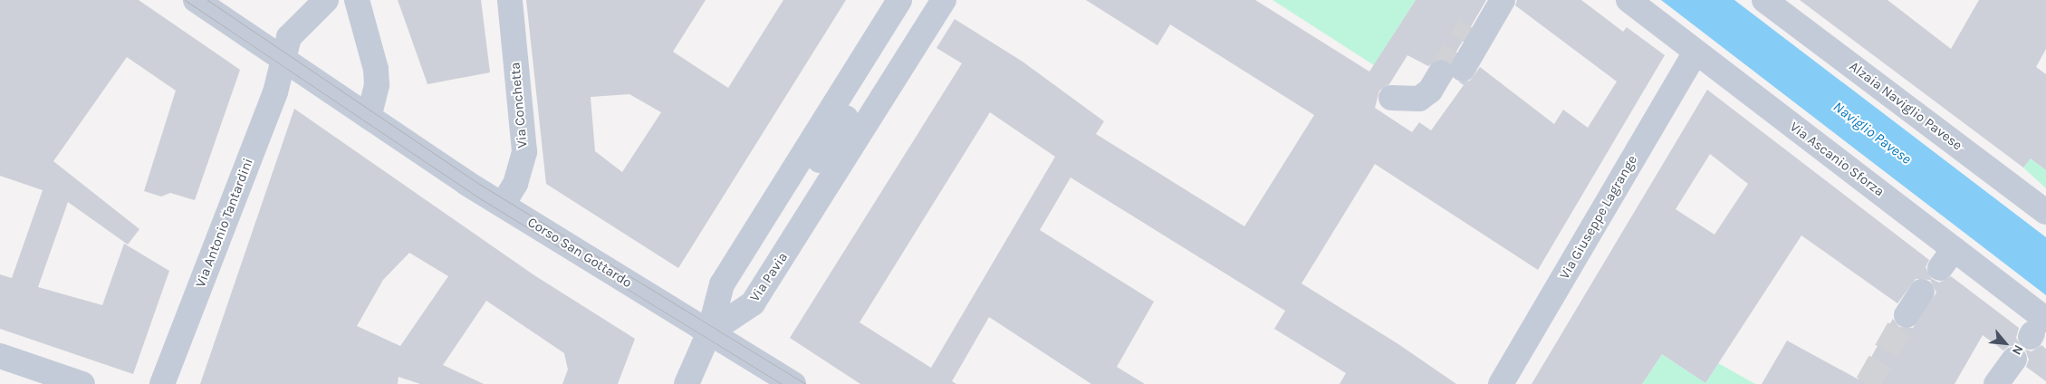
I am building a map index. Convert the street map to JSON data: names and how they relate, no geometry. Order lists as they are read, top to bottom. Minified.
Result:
{"streets":{"street":["Via Conchetta","Alzaia Naviglio Pavese","Via Ascanio Sforza","Via Giuseppe Lagrange","Via Antonio Tantardini","Corso San Gottardo","Via Pavia"]},"crossings":[["Via Conchetta","Corso San Gottardo"],["Via Ascanio Sforza","Via Giuseppe Lagrange"],["Via Antonio Tantardini","Corso San Gottardo"],["Corso San Gottardo","Via Pavia"]],"water":["Naviglio Pavese"],"north":"bottom right"}
